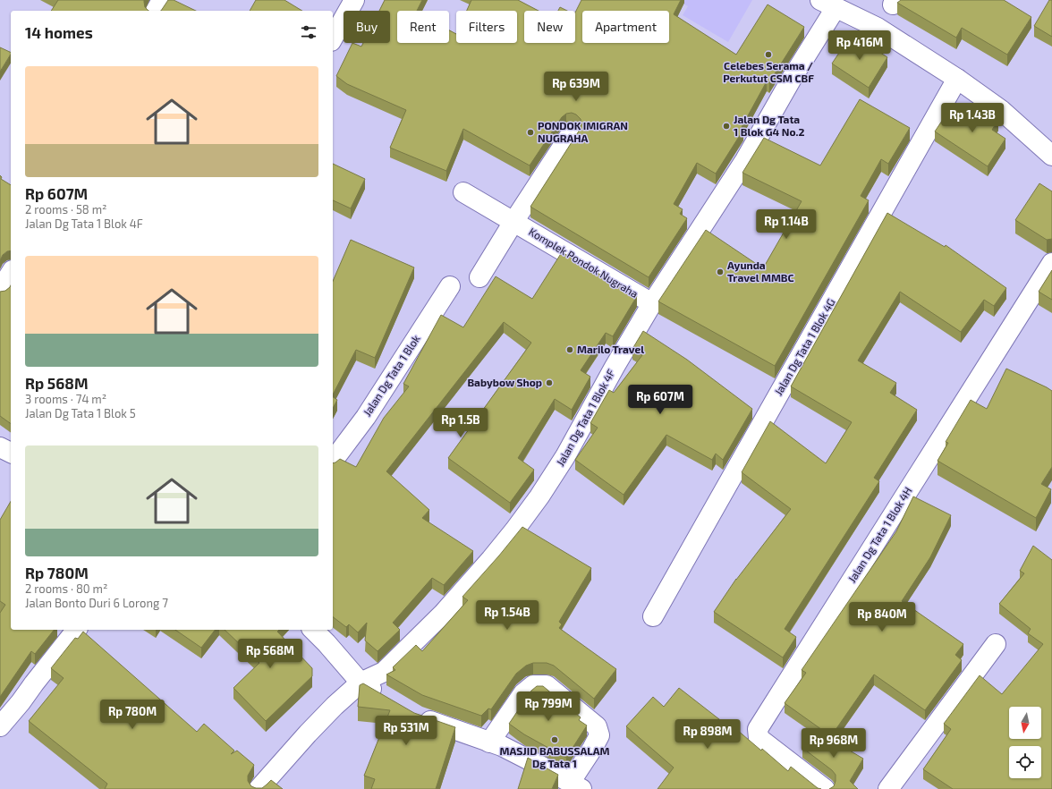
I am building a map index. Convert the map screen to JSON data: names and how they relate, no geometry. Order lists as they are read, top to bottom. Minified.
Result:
{"streets":{"street":["Komplek Pondok Nugraha","Jalan Dg Tata 1 Blok 4G","Jalan Dg Tata 1 Blok","Jalan Dg Tata 1 Blok 4F","Jalan Dg Tata 1 Blok 4H"]},"crossings":[["Komplek Pondok Nugraha","Jalan Dg Tata 1 Blok 4F"]],"places":["Celebes Serama / Perkutut CSM CBF","Jalan Dg Tata 1 Blok G4 No.2","PONDOK IMIGRAN NUGRAHA","Ayunda Travel MMBC","Marilo Travel","Babybow Shop","MASJID BABUSSALAM Dg Tata 1"],"north":"bottom","page":{"chip":["Buy","Rent","Filters","New","Apartment"],"heading":"14 homes","price":["Rp 416M","Rp 639M","Rp 1.43B","Rp 1.14B","Rp 607M","Rp 1.5B","Rp 1.54B","Rp 840M","Rp 568M","Rp 799M","Rp 780M","Rp 531M","Rp 898M","Rp 968M"],"list":[{"name":"Rp 607M","note":"2 rooms · 58 m² · Jalan Dg Tata 1 Blok 4F"},{"name":"Rp 568M","note":"3 rooms · 74 m² · Jalan Dg Tata 1 Blok 5"},{"name":"Rp 780M","note":"2 rooms · 80 m² · Jalan Bonto Duri 6 Lorong 7"}]}}
